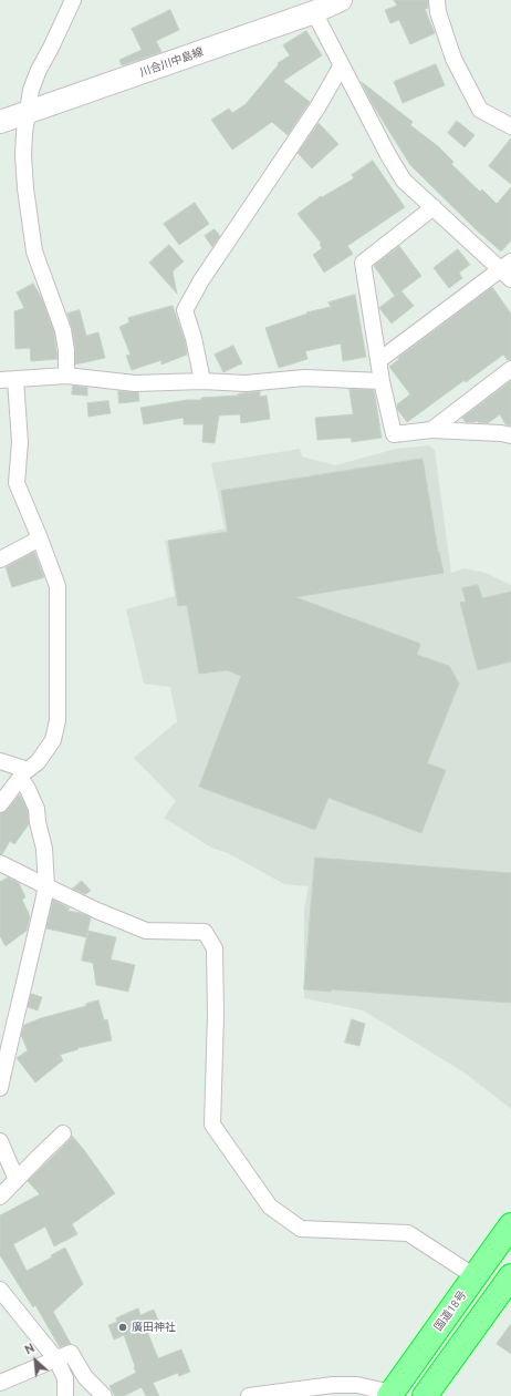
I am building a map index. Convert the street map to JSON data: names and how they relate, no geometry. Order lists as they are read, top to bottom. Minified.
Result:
{"streets":{"highway":["国道18号"],"main road":["川合川中島線"]},"places":["廣田神社"],"north":"top left"}
